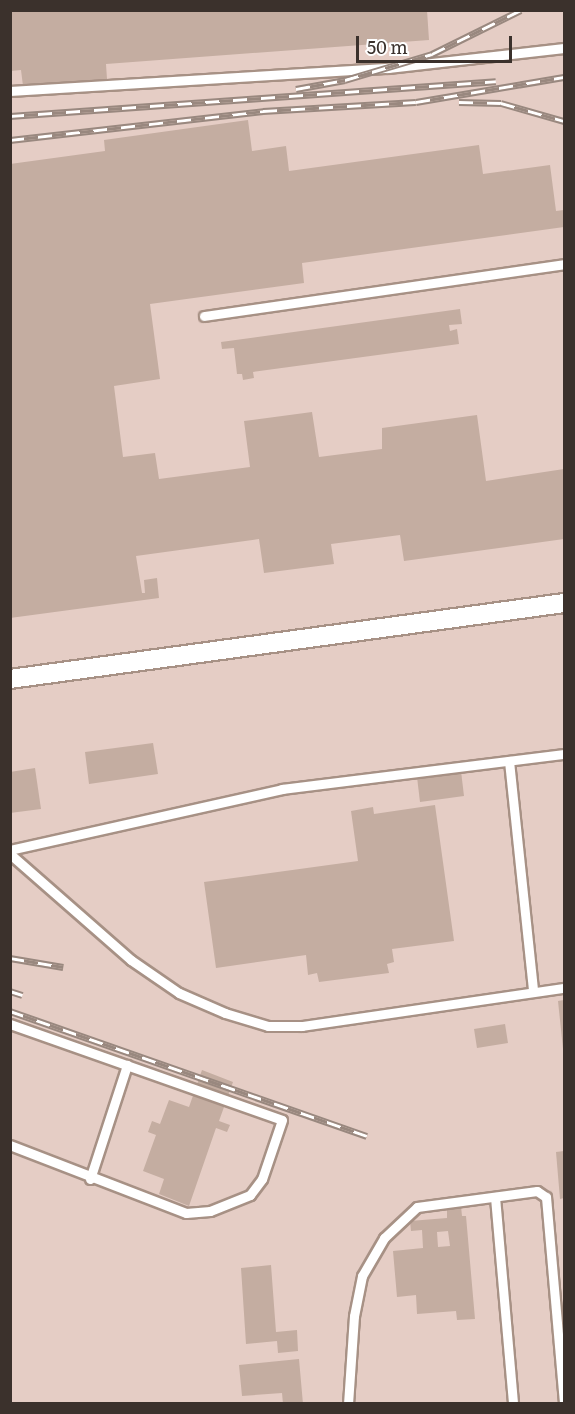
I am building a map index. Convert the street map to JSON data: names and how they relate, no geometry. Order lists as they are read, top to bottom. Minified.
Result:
{"scale_bar":"50 m"}
